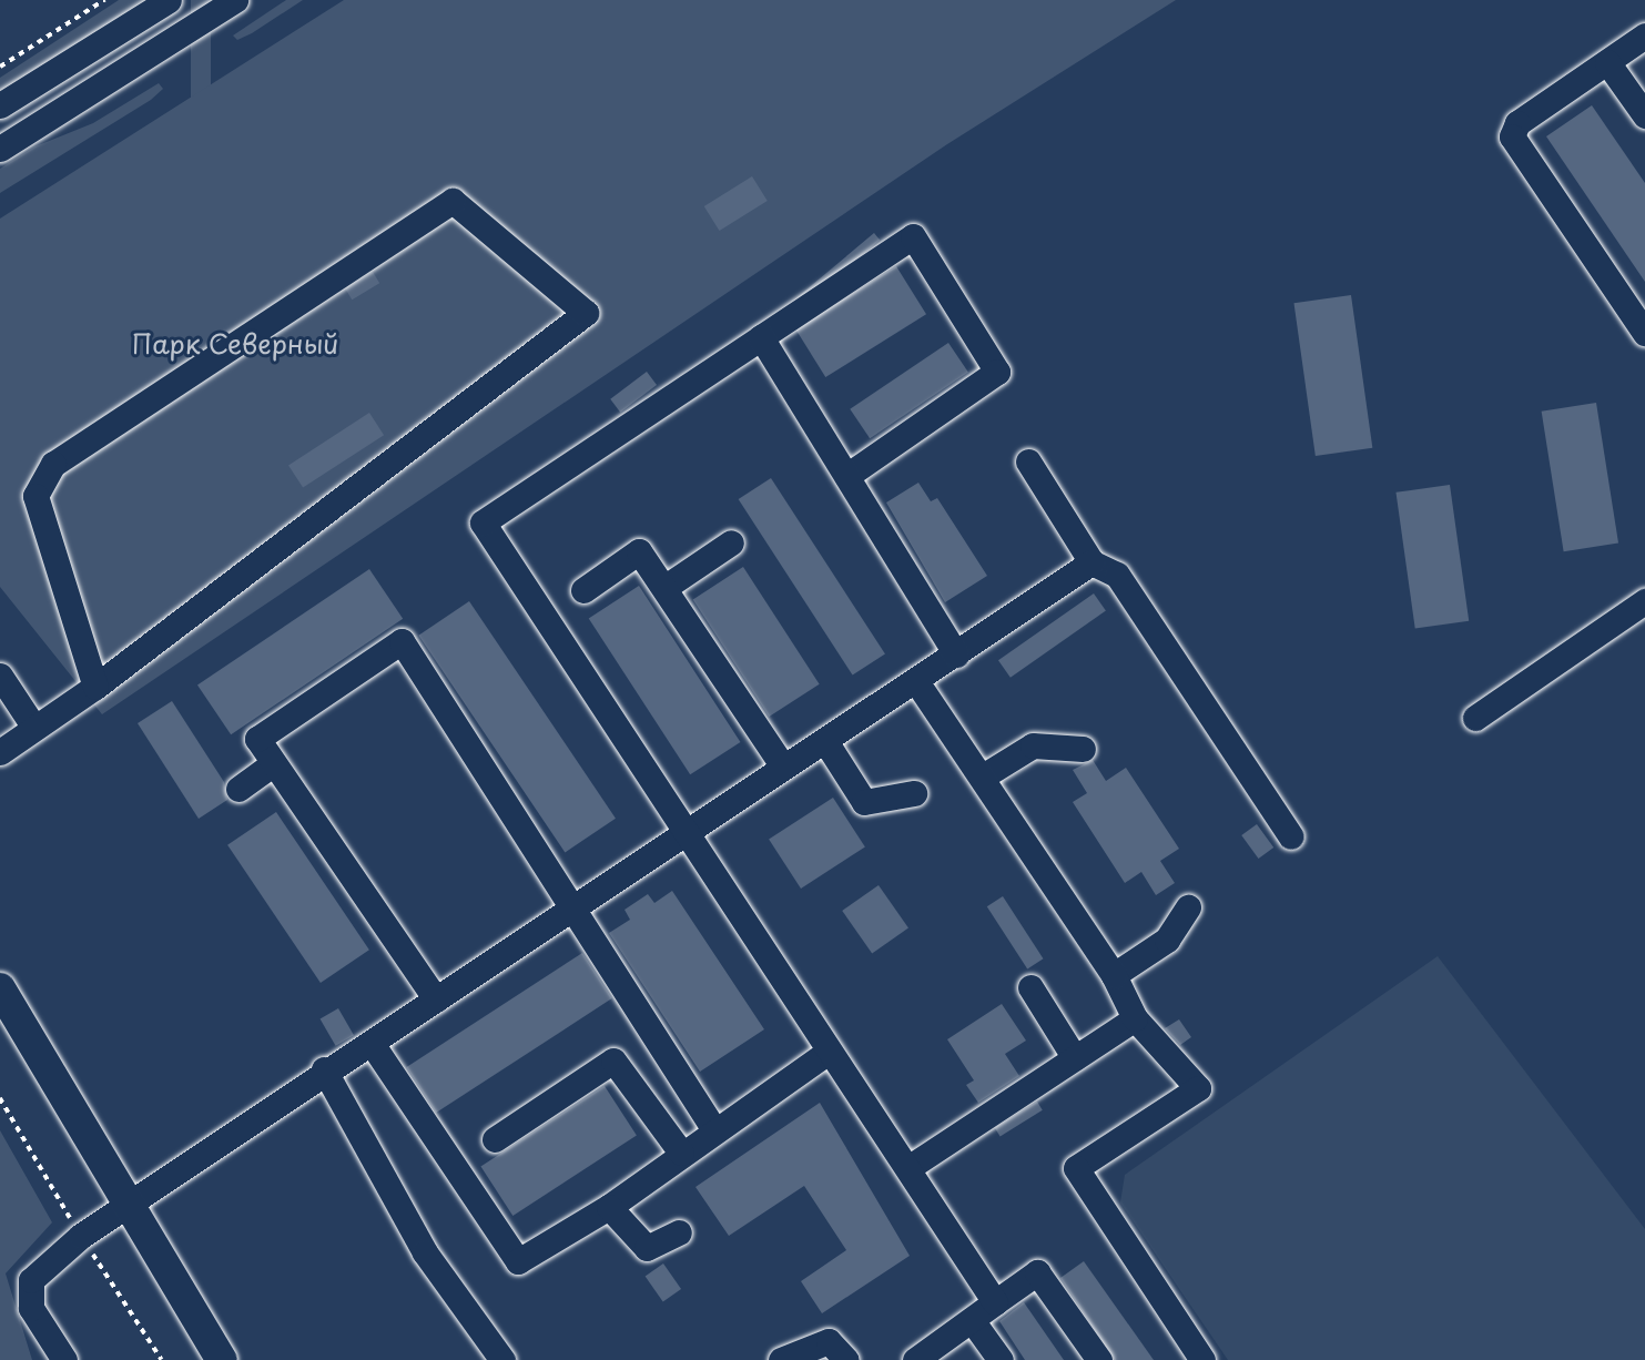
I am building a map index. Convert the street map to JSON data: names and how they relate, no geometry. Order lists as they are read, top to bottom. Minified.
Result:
{"parks":["Парк Северный"]}
